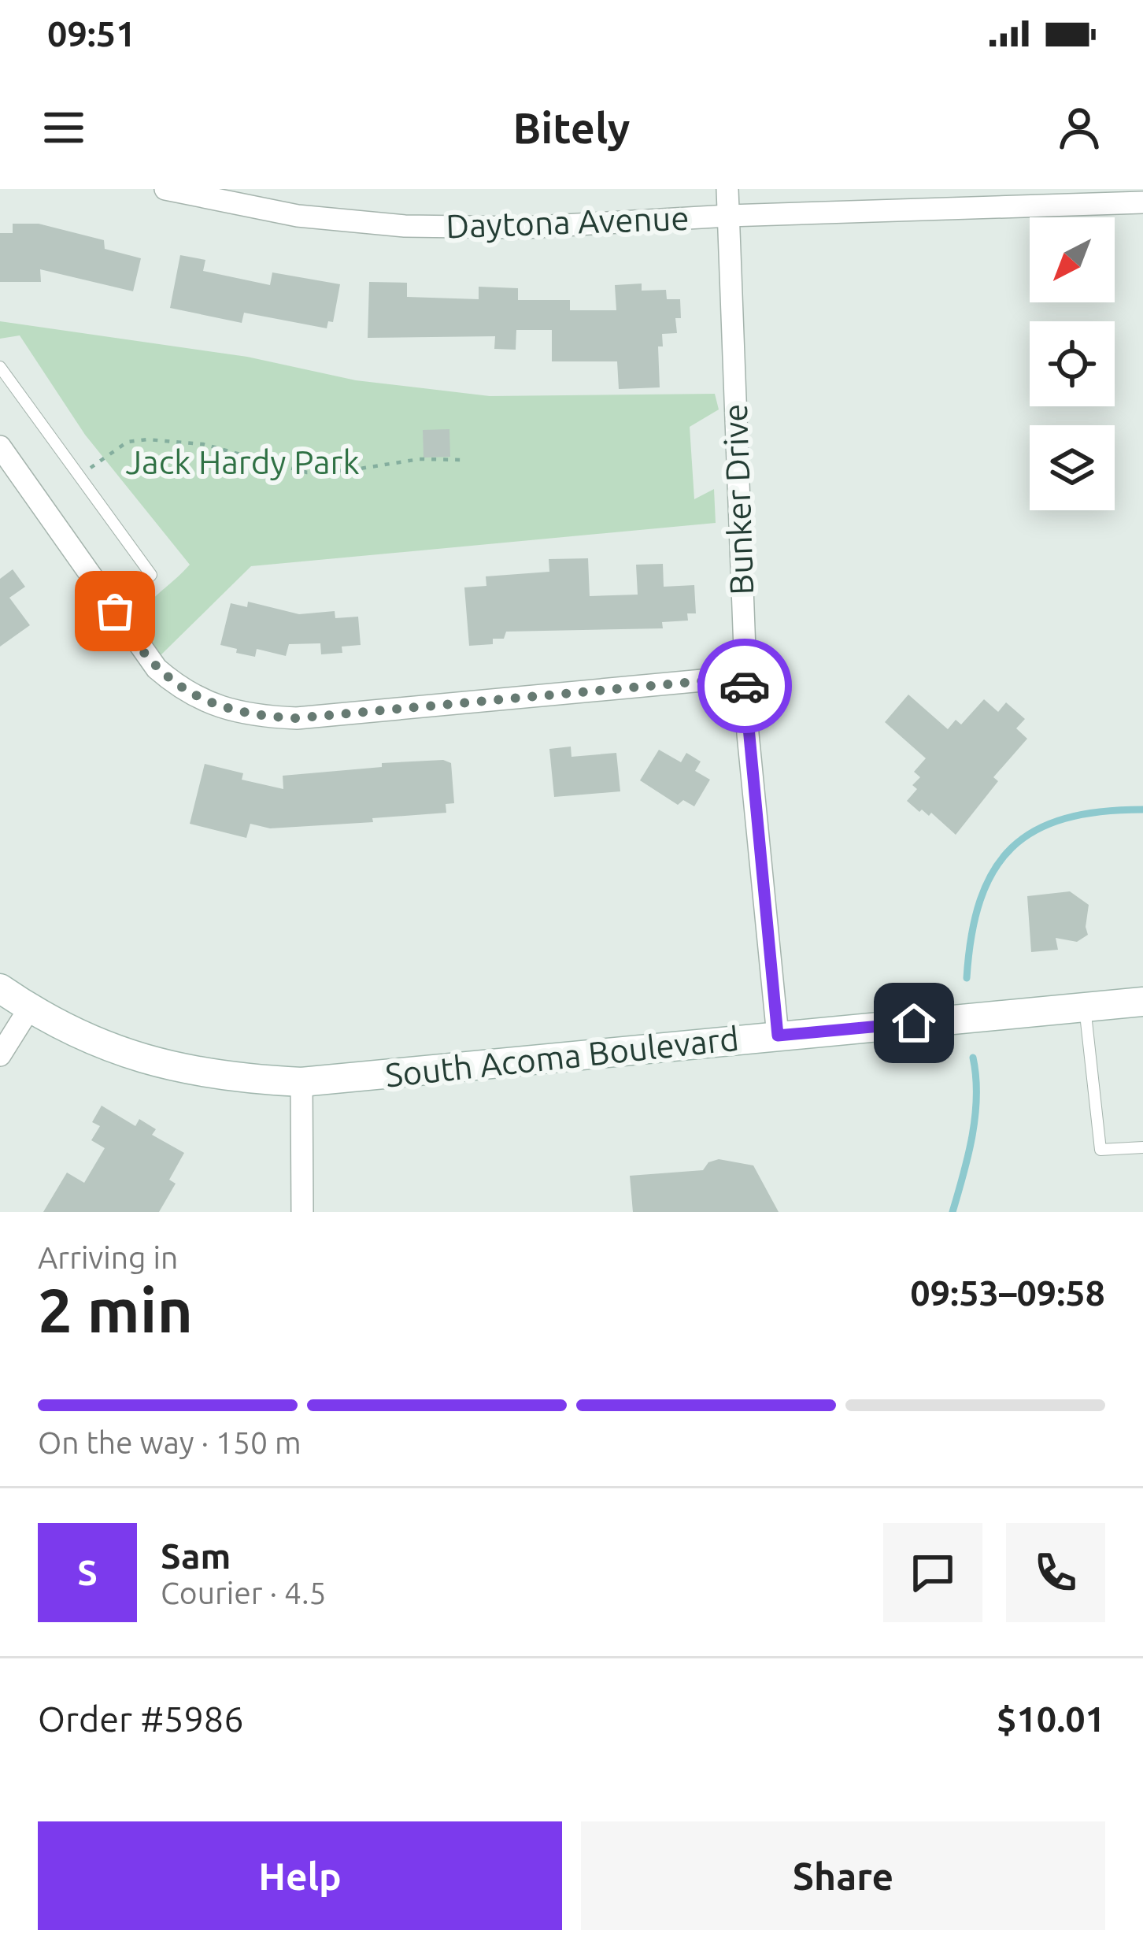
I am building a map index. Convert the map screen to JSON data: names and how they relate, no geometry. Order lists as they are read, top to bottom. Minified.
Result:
{"streets":{"main road":["South Acoma Boulevard"],"street":["Daytona Avenue","Bunker Drive"]},"crossings":[["Daytona Avenue","Bunker Drive"],["Bunker Drive","South Acoma Boulevard"]],"parks":["Jack Hardy Park"],"north":"bottom left","page":{"status":"09:51","header":"Bitely","heading":["2 min","Arriving in","09:53–09:58"],"panel":["Sam","Courier · 4.5","Order #5986","$10.01"],"bar":"On the way · 150 m","round":"S","buttons":["Help","Share"]}}
